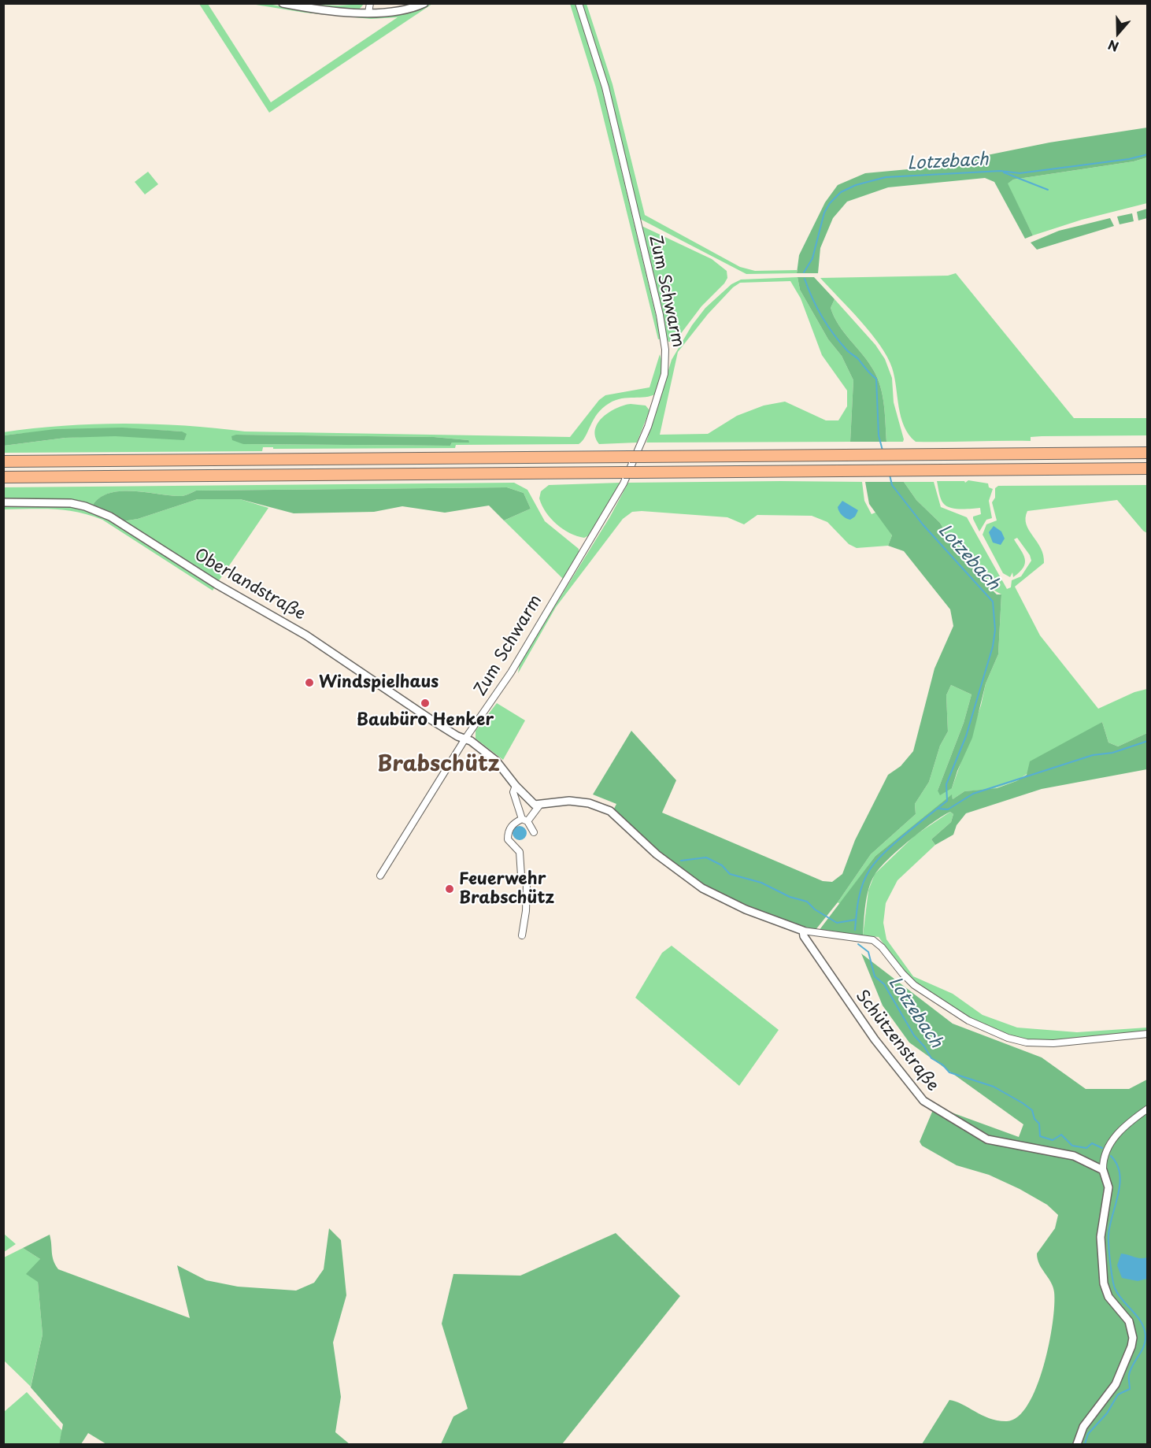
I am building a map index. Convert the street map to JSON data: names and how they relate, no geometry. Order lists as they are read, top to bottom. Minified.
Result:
{"streets":{"street":["Zum Schwarm","Oberlandstraße","Schützenstraße"]},"crossings":[["Zum Schwarm","Oberlandstraße"]],"districts":["Brabschütz"],"water":["Lotzebach"],"places":["Windspielhaus","Baubüro Henker","Feuerwehr Brabschütz"],"north":"bottom"}
